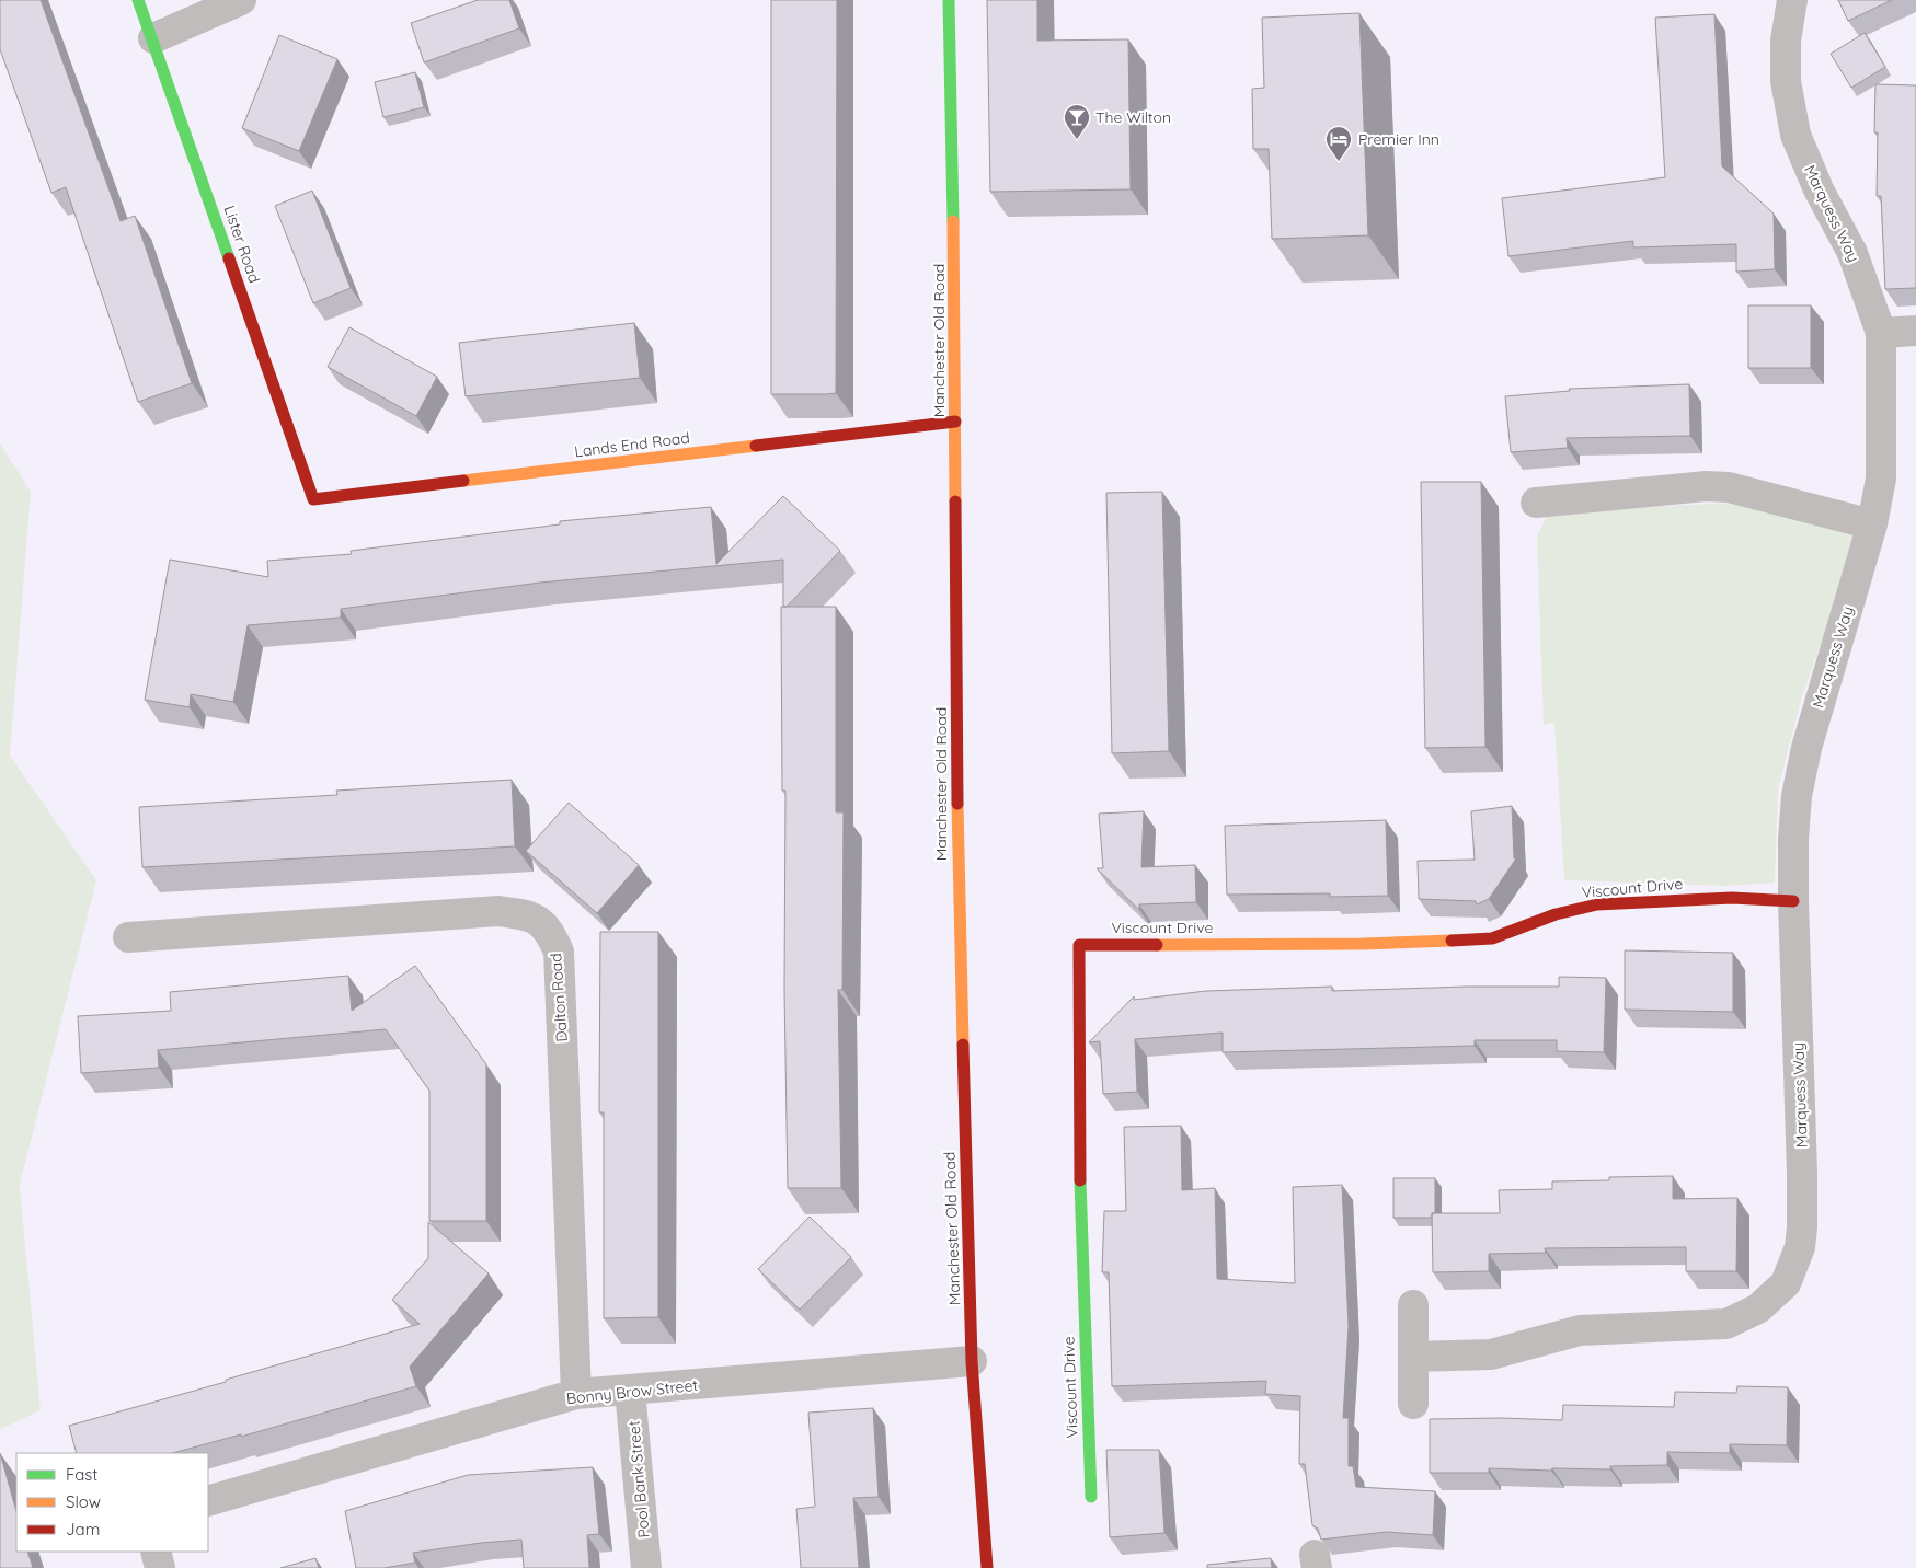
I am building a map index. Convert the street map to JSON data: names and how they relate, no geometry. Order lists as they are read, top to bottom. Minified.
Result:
{"streets":{"street":["Marquess Way","Lister Road","Manchester Old Road","Lands End Road","Viscount Drive","Dalton Road","Bonny Brow Street","Pool Bank Street"]},"crossings":[["Marquess Way","Viscount Drive"],["Lister Road","Lands End Road"],["Manchester Old Road","Lands End Road"],["Manchester Old Road","Bonny Brow Street"],["Dalton Road","Bonny Brow Street"],["Bonny Brow Street","Pool Bank Street"]],"places":{"bar":["The Wilton"],"hotel":["Premier Inn"]},"legend":["Fast","Slow","Jam"]}
